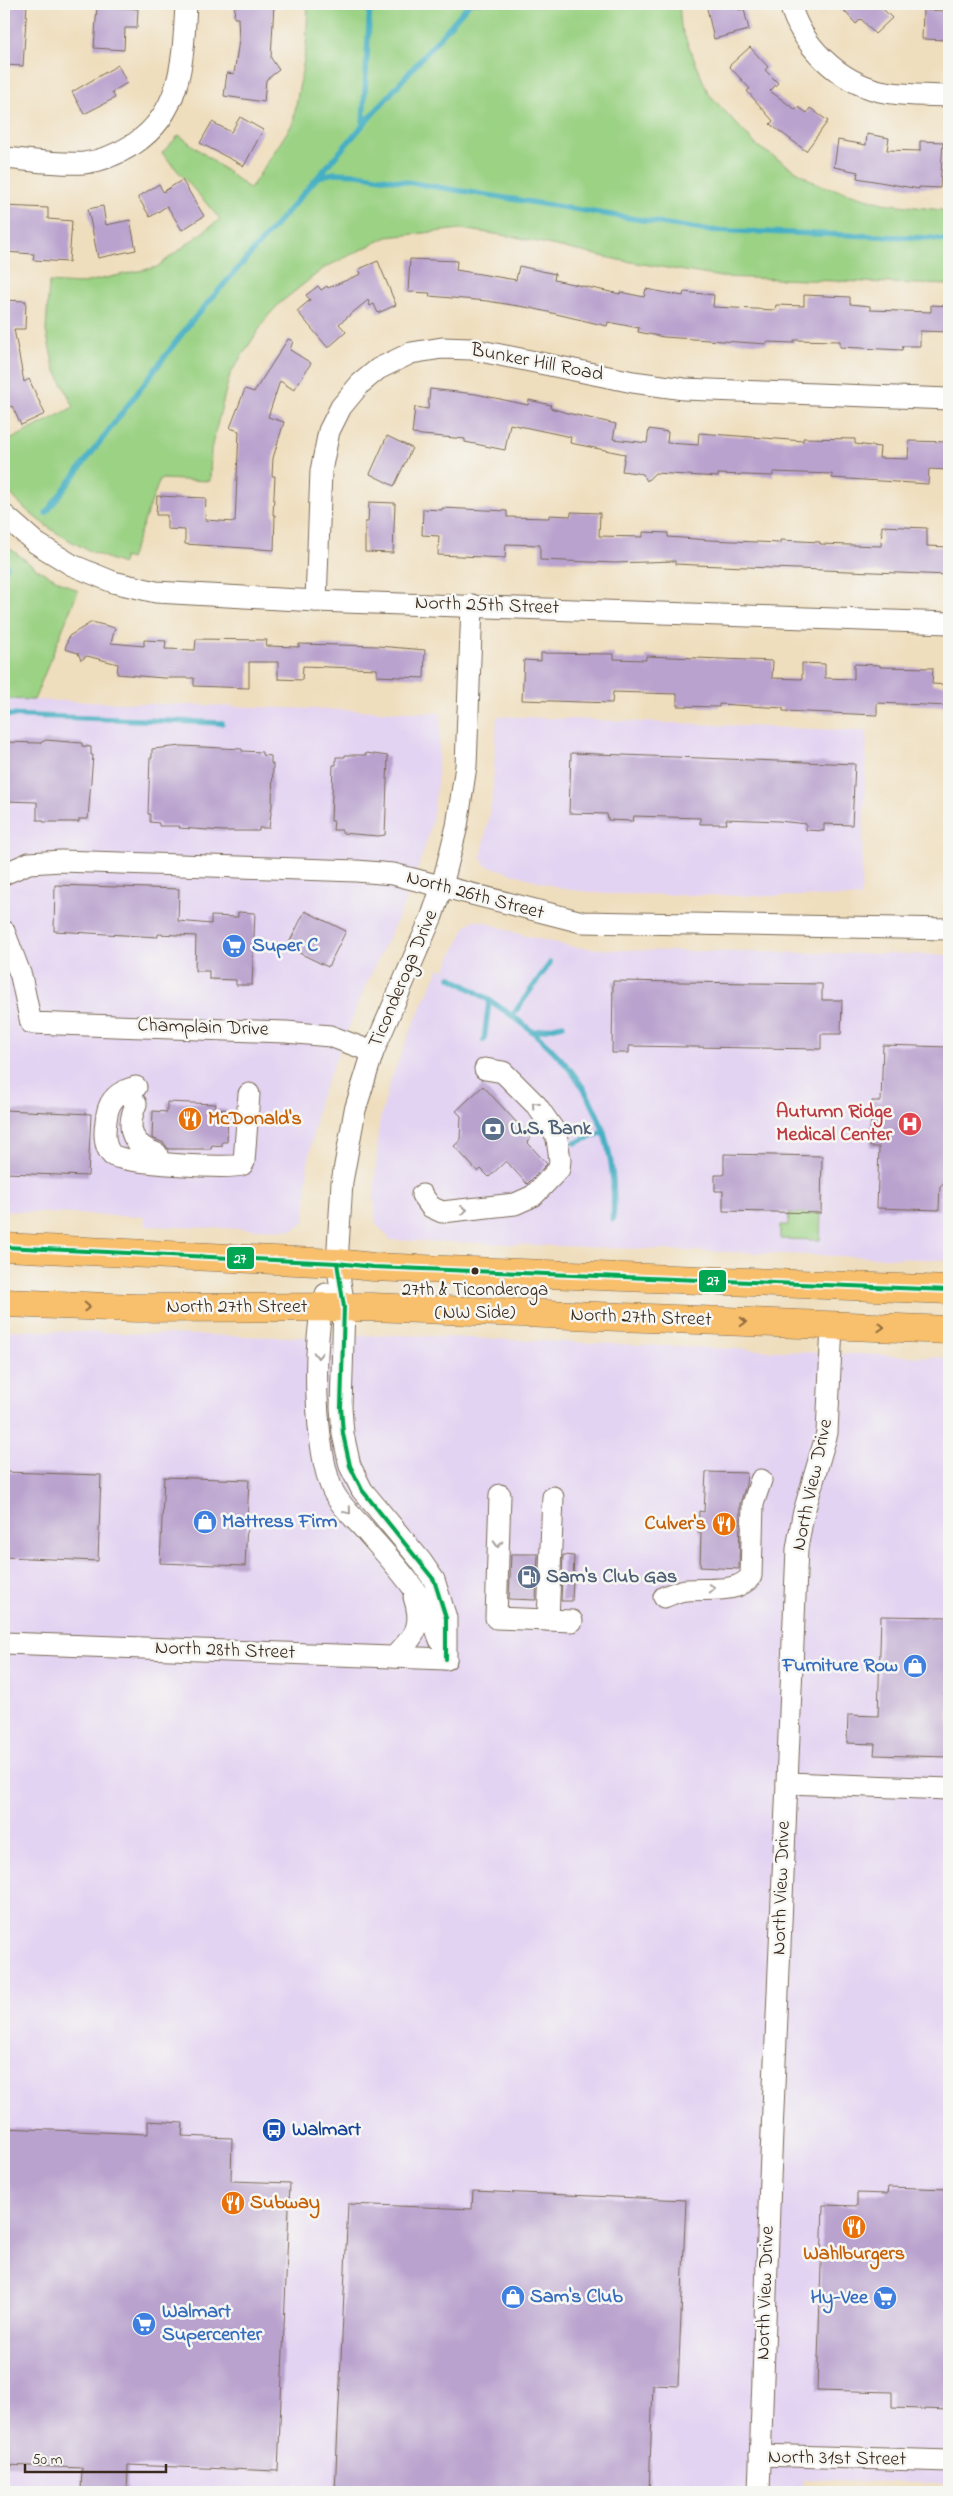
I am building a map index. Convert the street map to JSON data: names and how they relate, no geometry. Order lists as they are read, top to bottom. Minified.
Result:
{"streets":{"main road":["North 27th Street"],"street":["Bunker Hill Road","North 25th Street","North 26th Street","Ticonderoga Drive","Champlain Drive","North View Drive","North 28th Street","North 31st Street"]},"crossings":[["Bunker Hill Road","North 25th Street"],["North 25th Street","Ticonderoga Drive"],["North 26th Street","Ticonderoga Drive"],["Ticonderoga Drive","Champlain Drive"],["Ticonderoga Drive","North 27th Street"],["Ticonderoga Drive","North 28th Street"],["North 27th Street","North View Drive"],["North View Drive","North 31st Street"]],"places":{"supermarket":["Super C","Hy-Vee","Walmart Supercenter"],"restaurant":["McDonald's","Culver's","Subway","Wahlburgers"],"hospital":["Autumn Ridge Medical Center"],"bank":["U.S. Bank"],"other":["27th & Ticonderoga (NW Side)"],"shop":["Mattress Firm","Furniture Row","Sam's Club"],"fuel station":["Sam's Club Gas"],"bus stop":["Walmart"]},"lines":["transit line 27"],"scale_bar":"50 m"}
